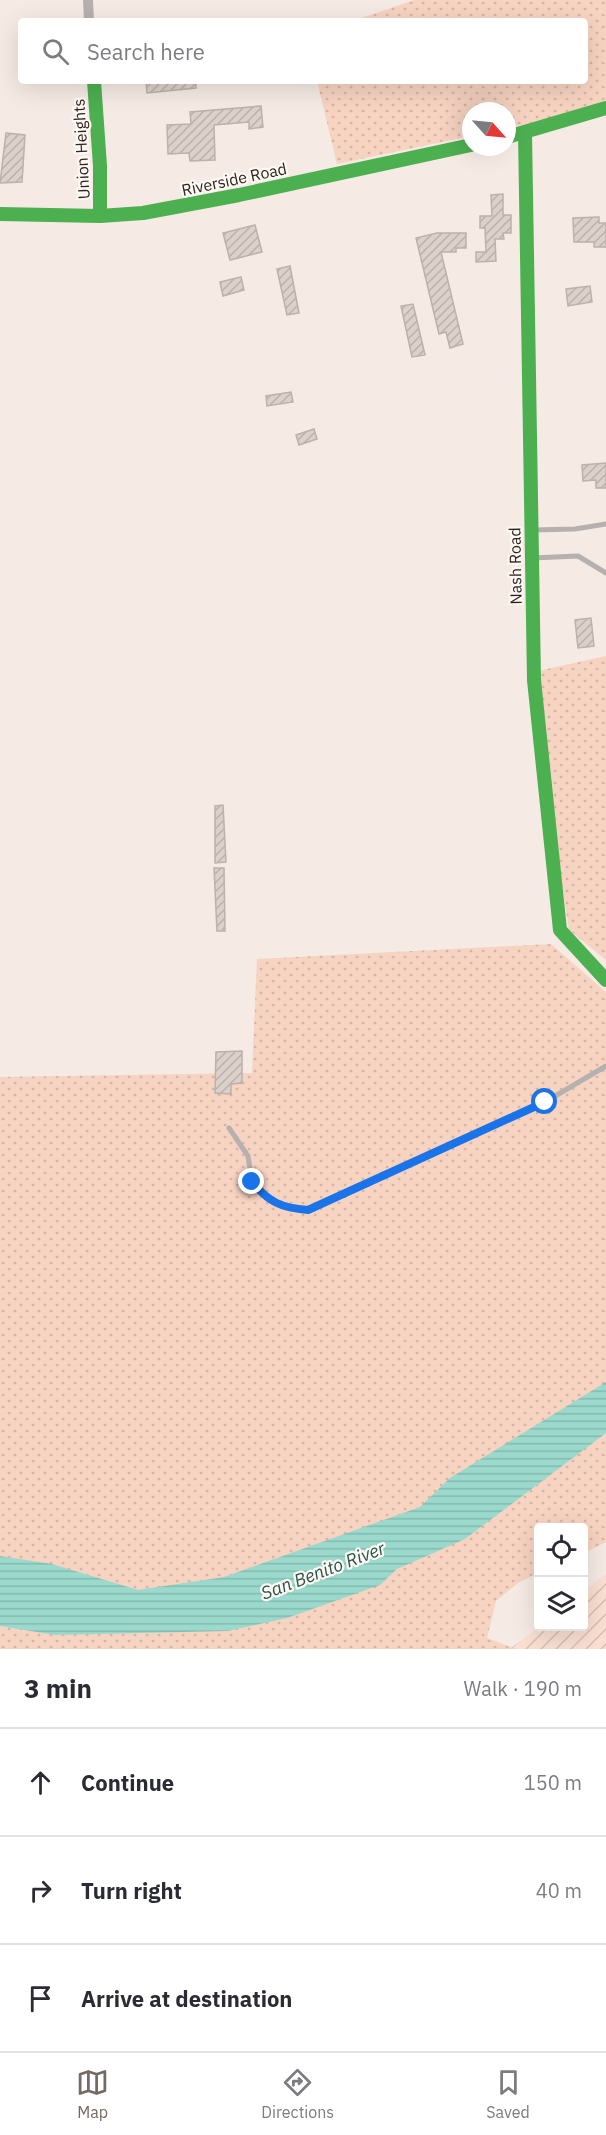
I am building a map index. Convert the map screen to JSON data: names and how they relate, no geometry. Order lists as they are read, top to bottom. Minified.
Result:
{"streets":{"street":["Union Heights","Riverside Road","Nash Road"]},"crossings":[["Union Heights","Riverside Road"]],"water":["San Benito River"],"north":"bottom right","page":{"search":"Search here","heading":["3 min","Walk · 190 m"],"list":[["Continue","150 m"],["Turn right","40 m"],"Arrive at destination"],"nav":["Map","Directions","Saved"]}}
